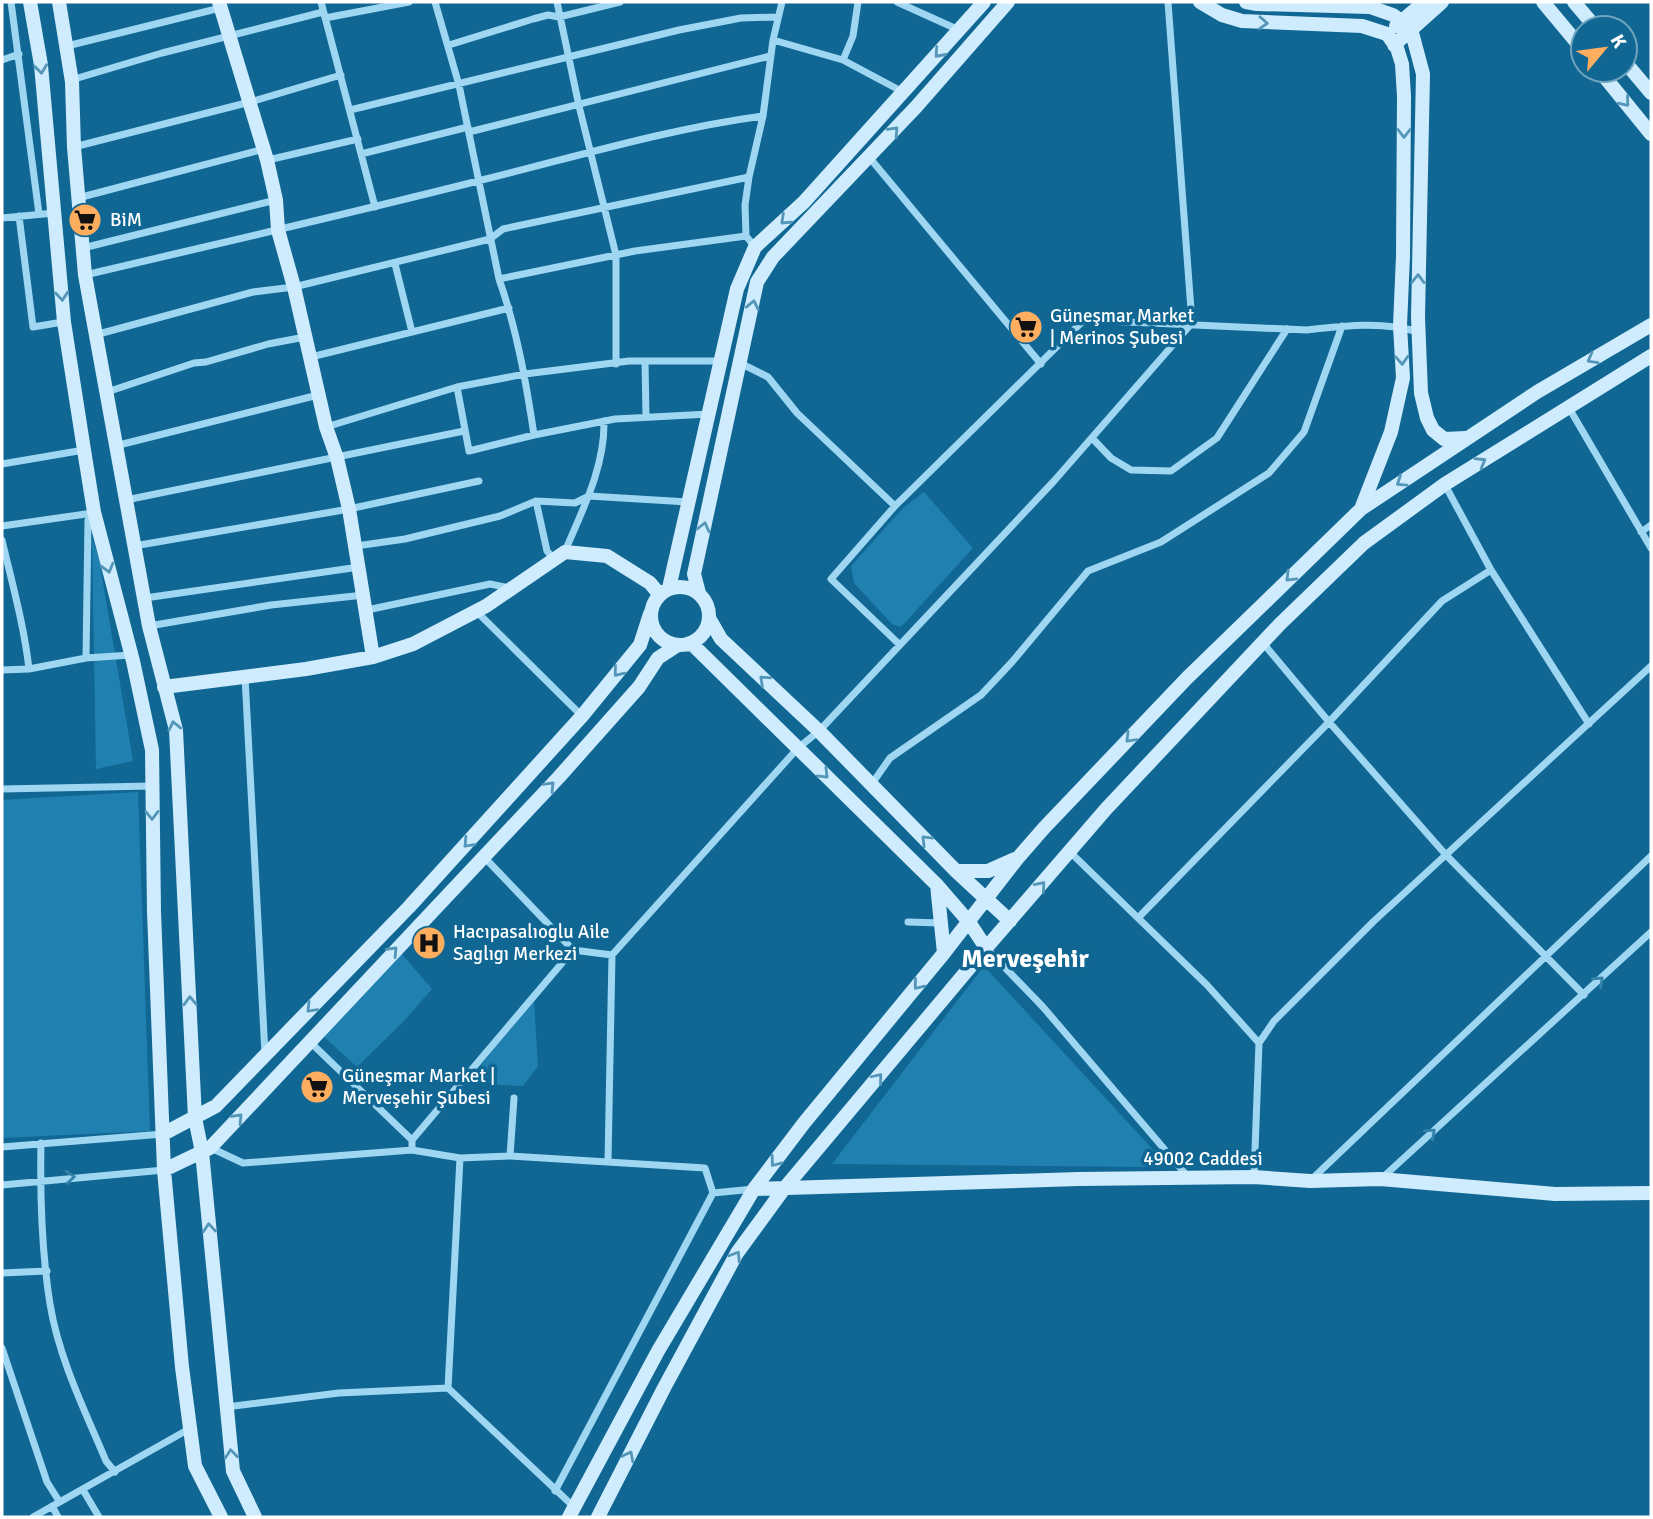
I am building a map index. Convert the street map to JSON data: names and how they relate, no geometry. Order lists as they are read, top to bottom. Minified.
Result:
{"streets":{"street":["49002 Caddesi"]},"districts":["Merveşehir"],"places":{"supermarket":["BiM","Güneşmar Market | Merinos Şubesi","Güneşmar Market | Merveşehir Şubesi"],"hospital":["Hacıpasalıoglu Aile Saglıgı Merkezi"]},"north":"top right"}
